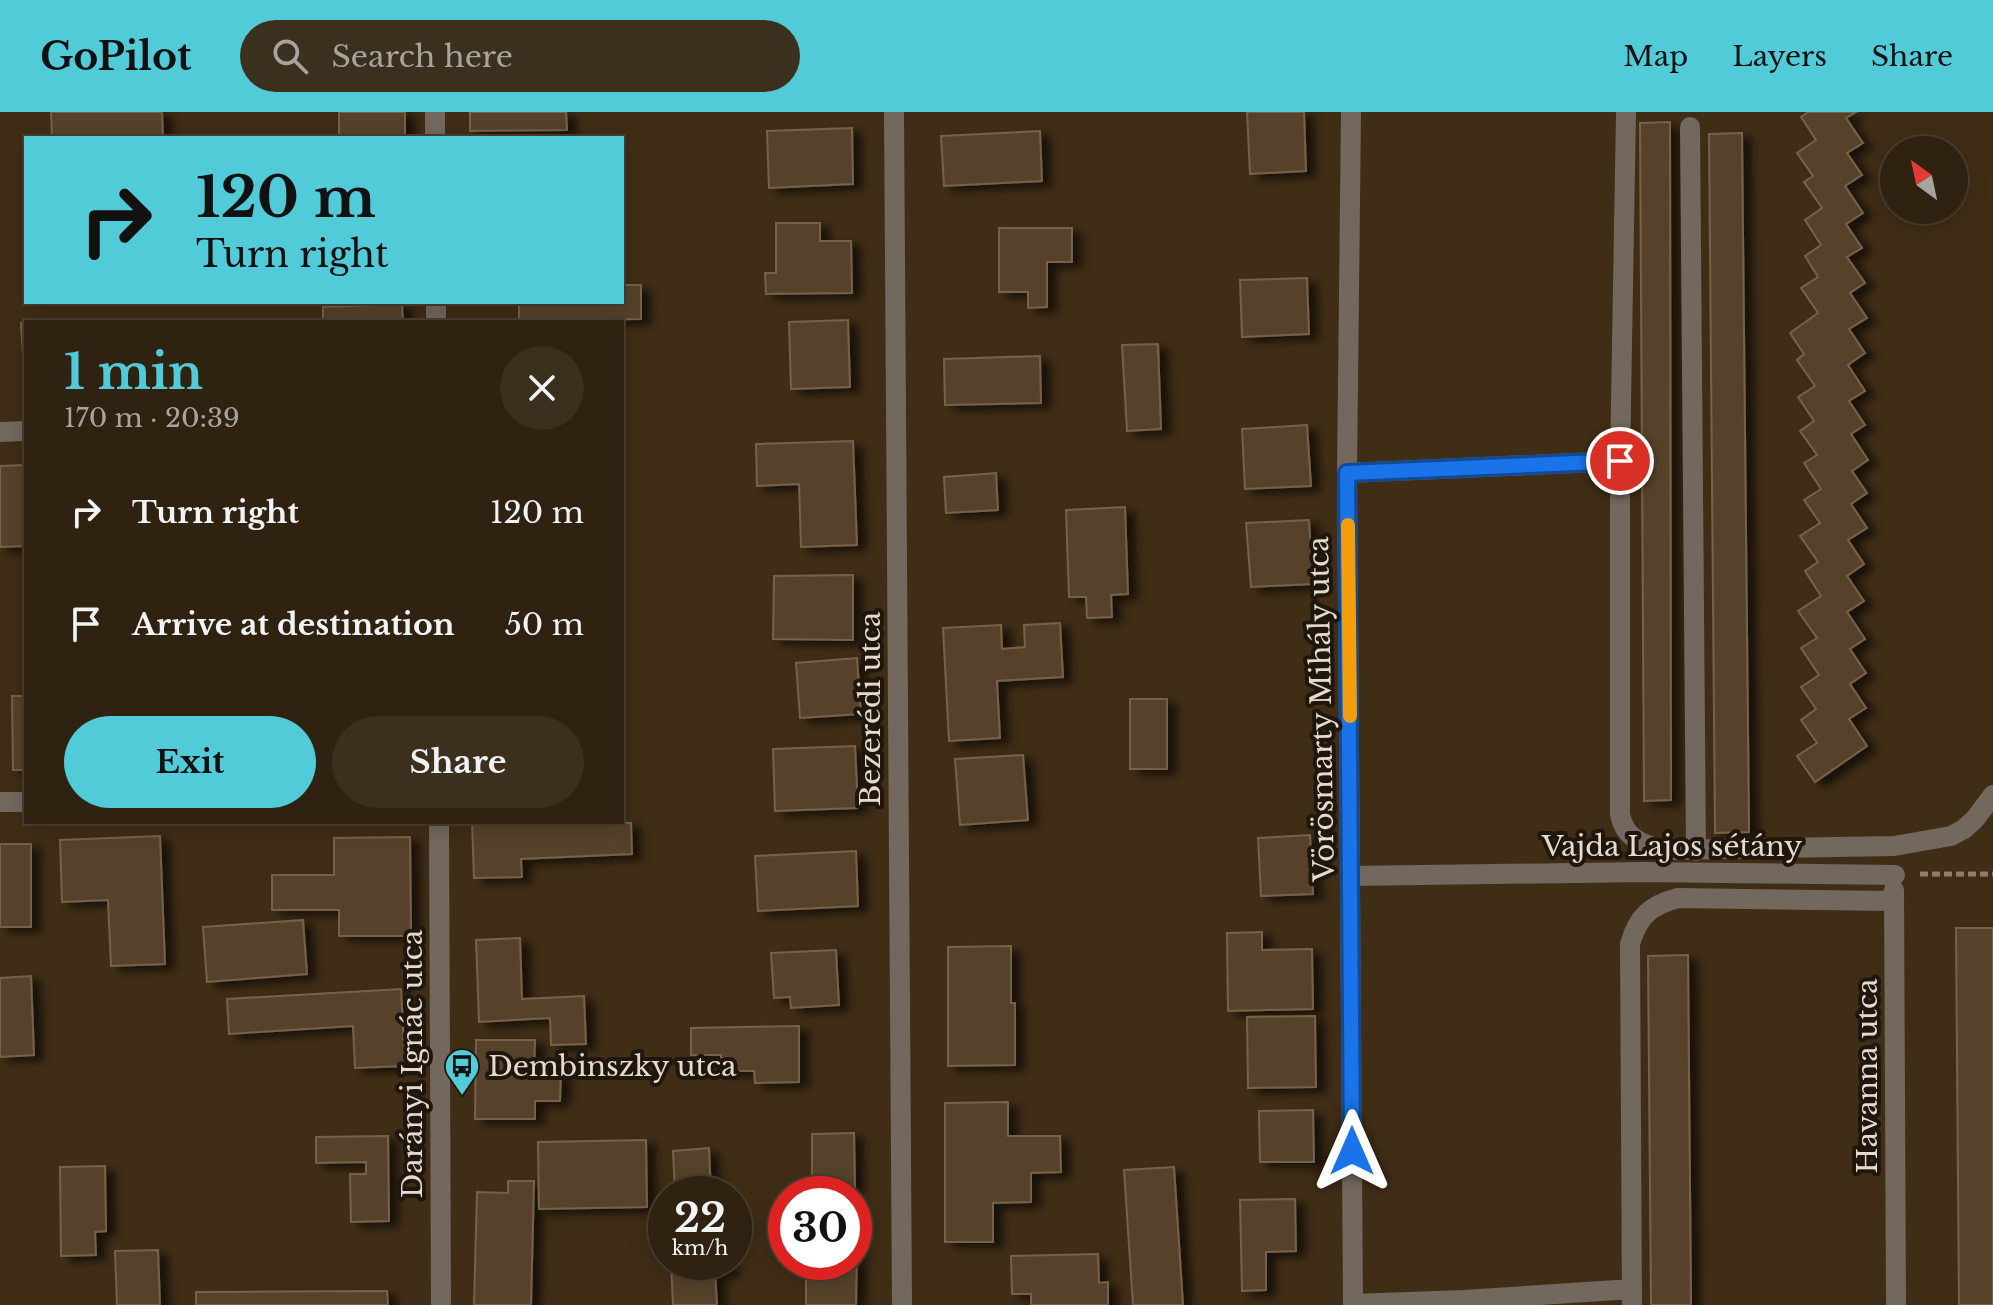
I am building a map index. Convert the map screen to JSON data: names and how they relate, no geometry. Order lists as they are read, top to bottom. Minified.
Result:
{"streets":{"street":["Bezerédi utca","Vörösmarty Mihály utca","Vajda Lajos sétány","Darányi Ignác utca","Havanna utca"]},"crossings":[["Vörösmarty Mihály utca","Vajda Lajos sétány"],["Vajda Lajos sétány","Havanna utca"]],"places":{"bus stop":["Dembinszky utca"]},"north":"top left","page":{"header":"GoPilot","search":"Search here","nav":["Map","Layers","Share"],"turn":["120 m","Turn right"],"heading":["1 min","170 m · 20:39"],"list":[{"name":"Turn right","value":"120 m"},{"name":"Arrive at destination","value":"50 m"}],"buttons":["Exit","Share"],"speed":"22 km/h","limit":"30"}}
